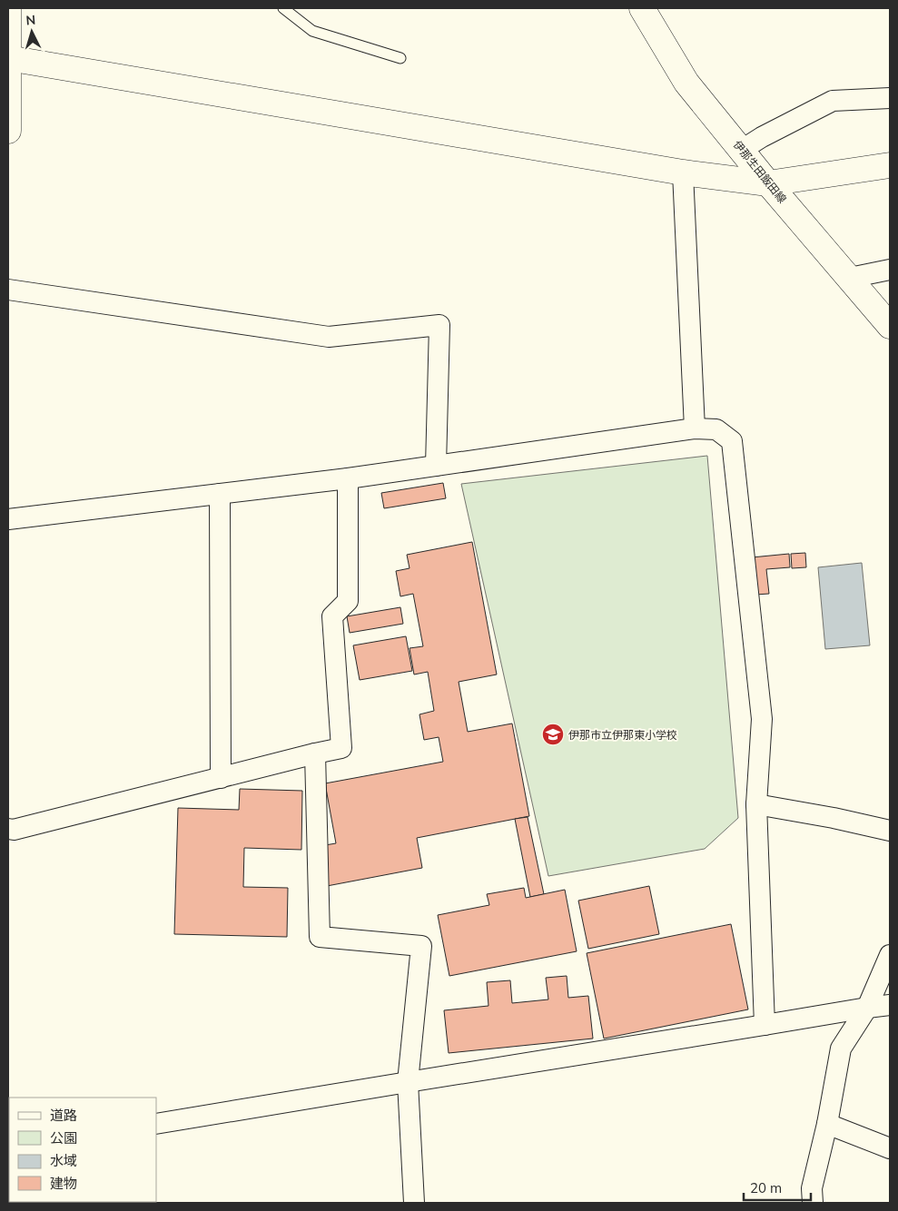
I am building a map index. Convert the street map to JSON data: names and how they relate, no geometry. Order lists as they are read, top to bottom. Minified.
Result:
{"streets":{"street":["伊那生田飯田線"]},"places":{"school or university":["伊那市立伊那東小学校"]},"legend":["道路","公園","水域","建物"],"scale_bar":"20 m","north":"top"}
